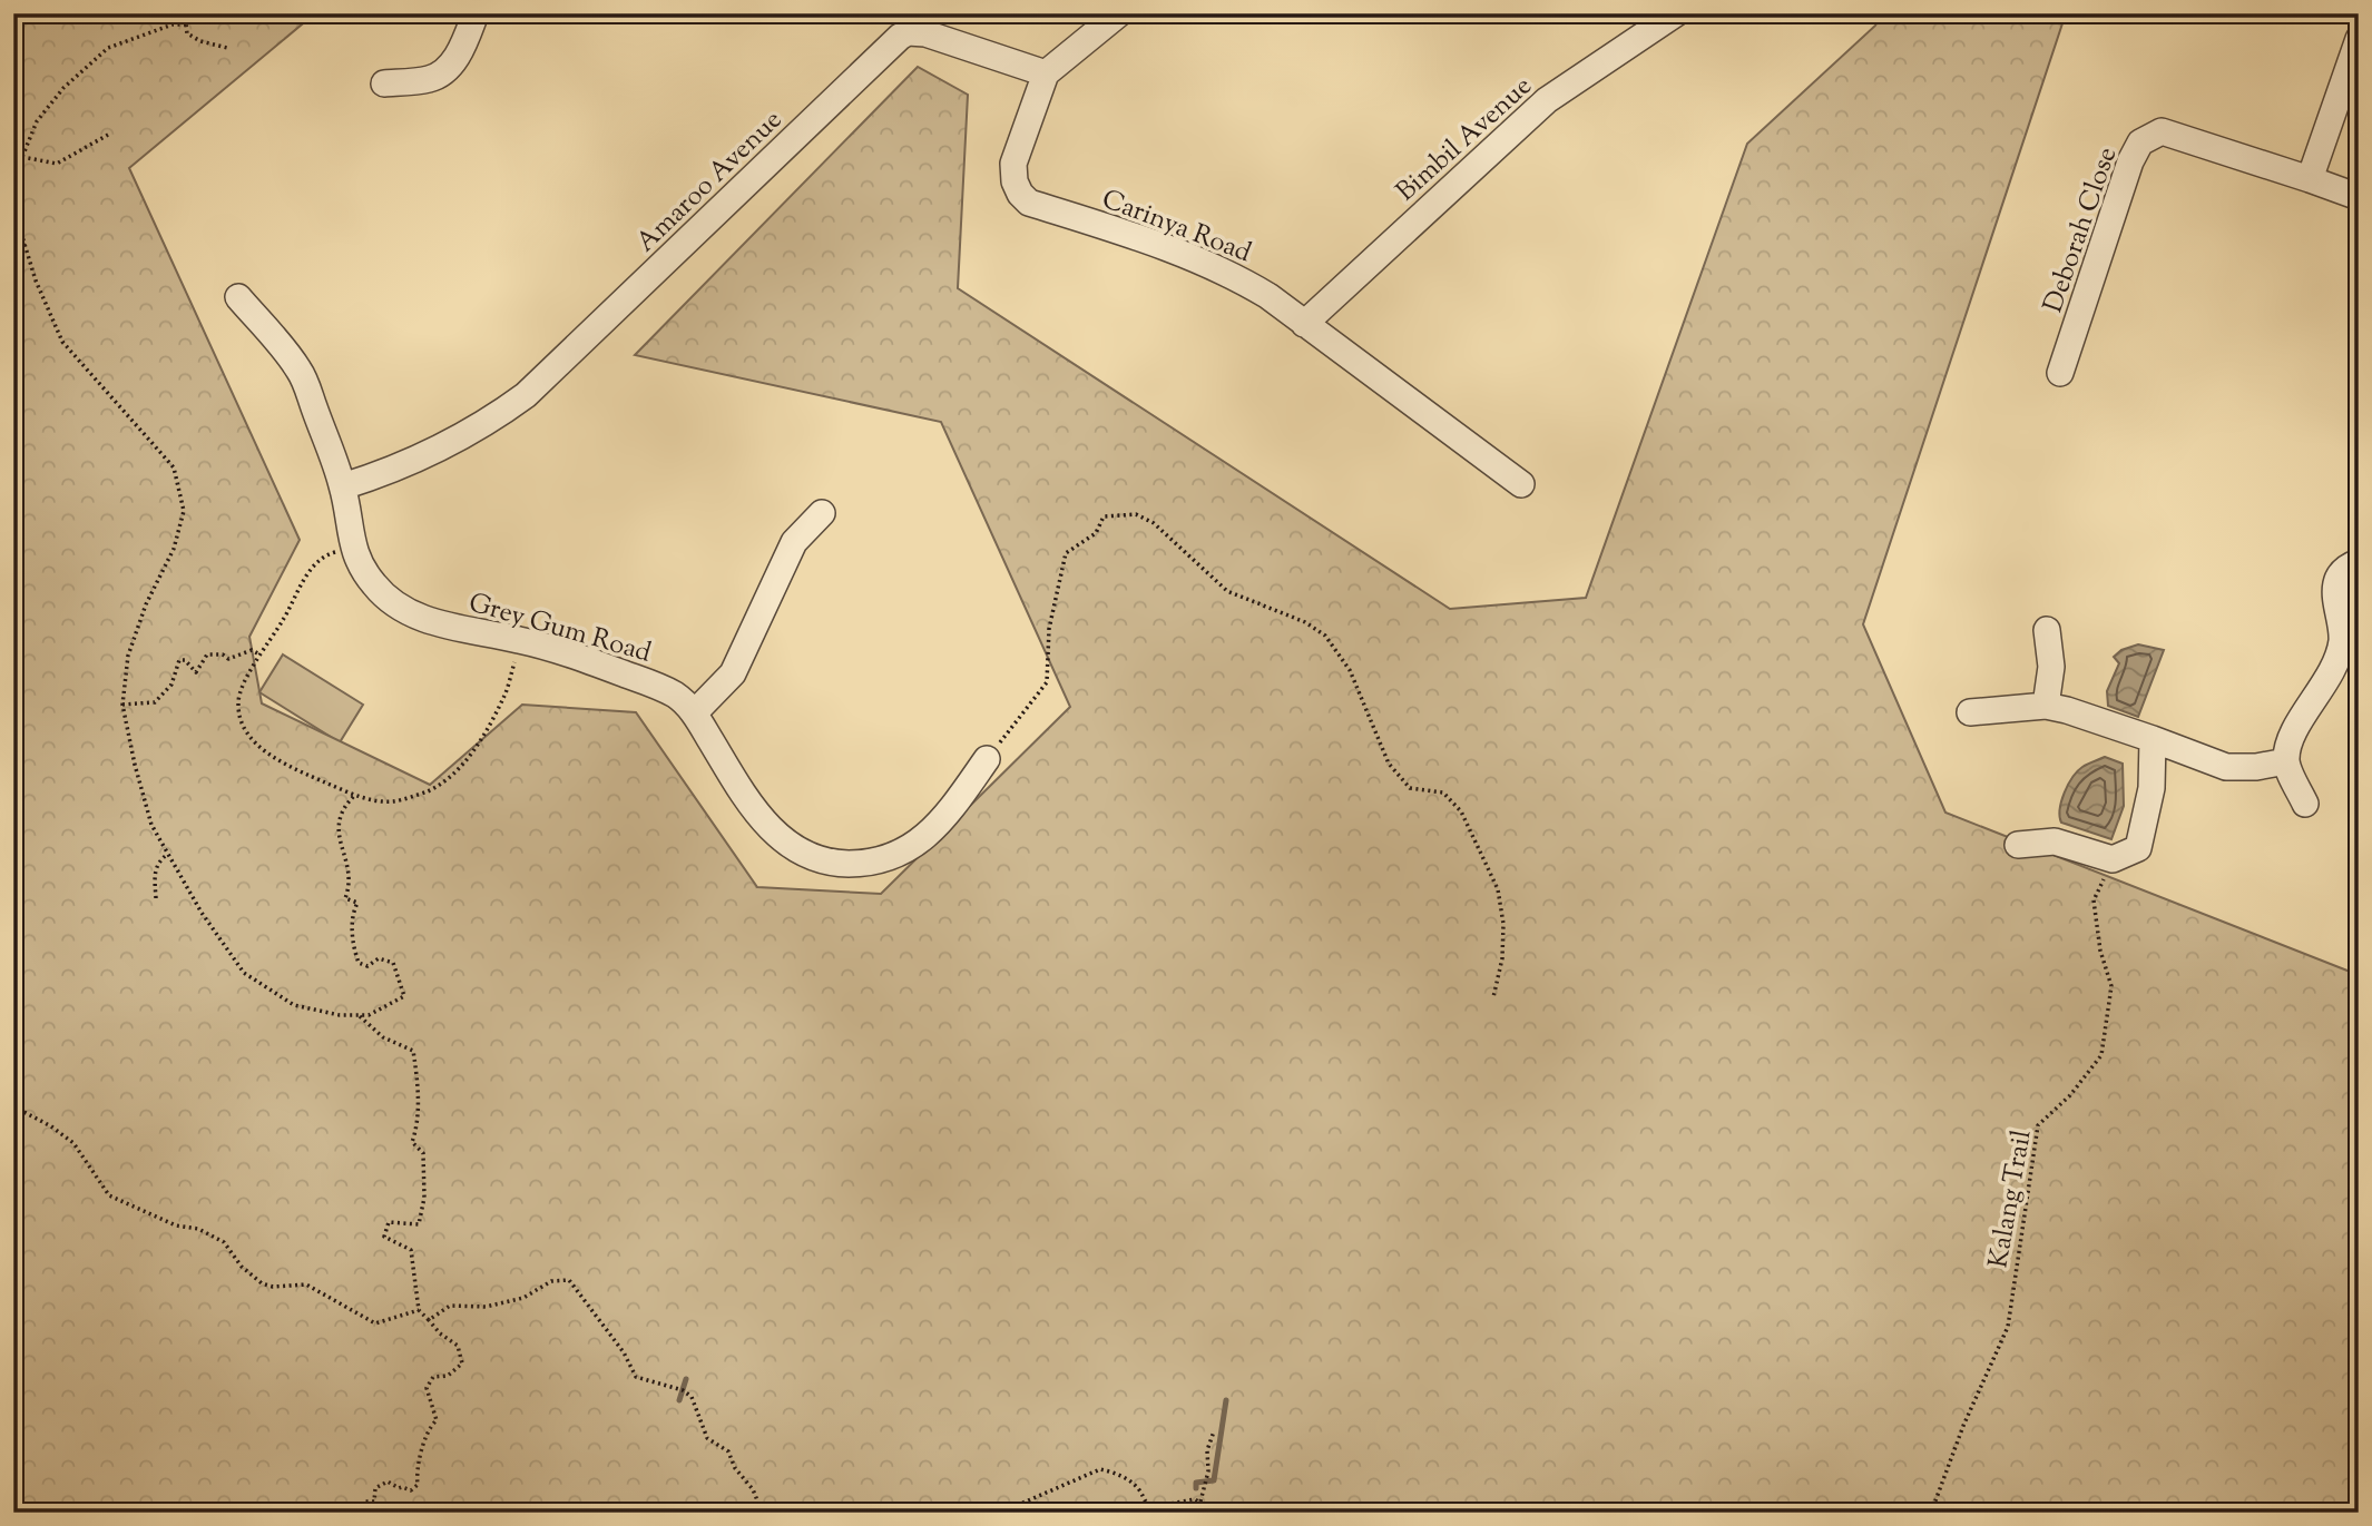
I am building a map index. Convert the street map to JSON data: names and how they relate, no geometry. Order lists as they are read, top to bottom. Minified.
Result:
{"streets":{"street":["Bimbil Avenue","Amaroo Avenue","Carinya Road","Deborah Close","Grey Gum Road"],"path":["Kalang Trail"]},"crossings":[["Bimbil Avenue","Carinya Road"],["Amaroo Avenue","Carinya Road"],["Amaroo Avenue","Grey Gum Road"]]}
